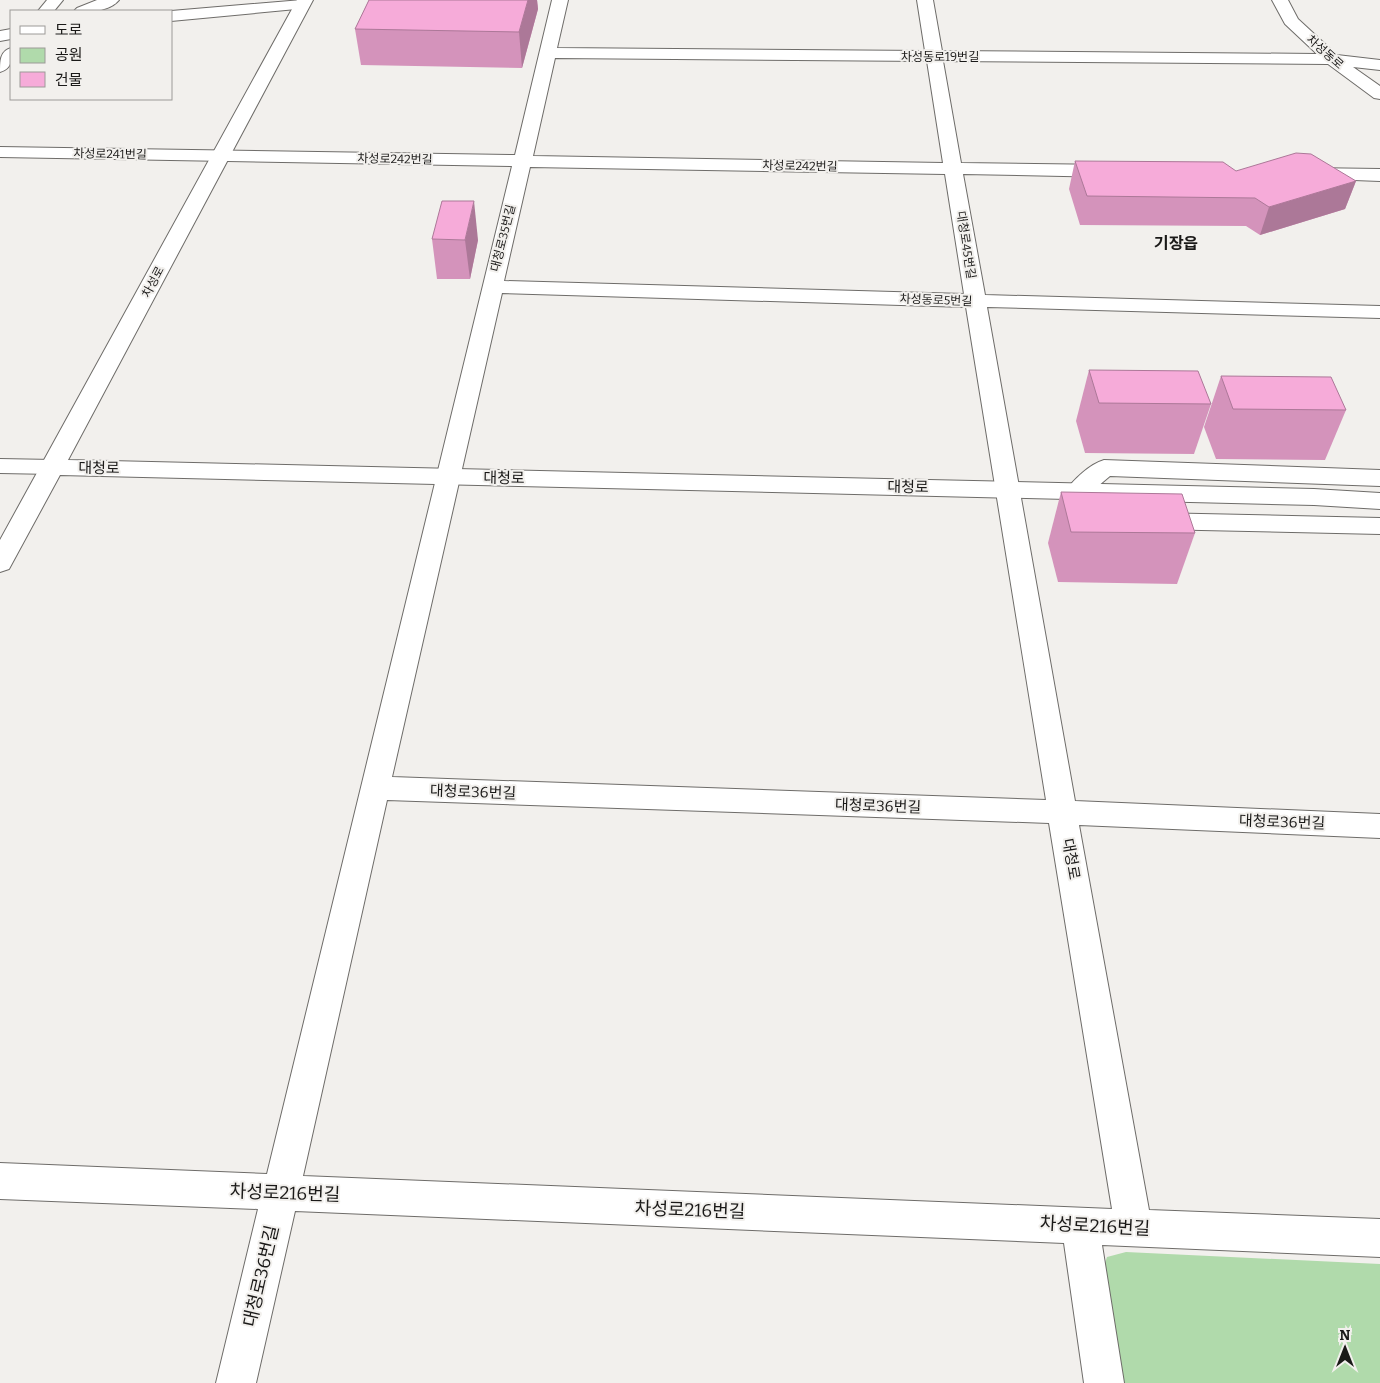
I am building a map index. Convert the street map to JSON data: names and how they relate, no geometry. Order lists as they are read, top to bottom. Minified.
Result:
{"streets":{"street":["차성동로","차성동로19번길","차성로241번길","차성로242번길","대청로35번길","대청로45번길","차성로","차성동로5번길","대청로","대청로36번길","차성로216번길"]},"crossings":[["차성동로","차성동로19번길"],["차성동로19번길","대청로35번길"],["차성동로19번길","대청로45번길"],["차성로241번길","차성로242번길"],["차성로241번길","차성로"],["차성로242번길","대청로35번길"],["차성로242번길","대청로45번길"],["차성로242번길","차성로"],["대청로35번길","차성동로5번길"],["대청로35번길","대청로"],["대청로35번길","대청로36번길"],["대청로45번길","차성동로5번길"],["대청로45번길","대청로"],["차성로","대청로"],["대청로","대청로36번길"],["대청로","차성로216번길"],["대청로36번길","차성로216번길"]],"districts":["기장읍"],"legend":["도로","공원","건물"],"north":"top"}
